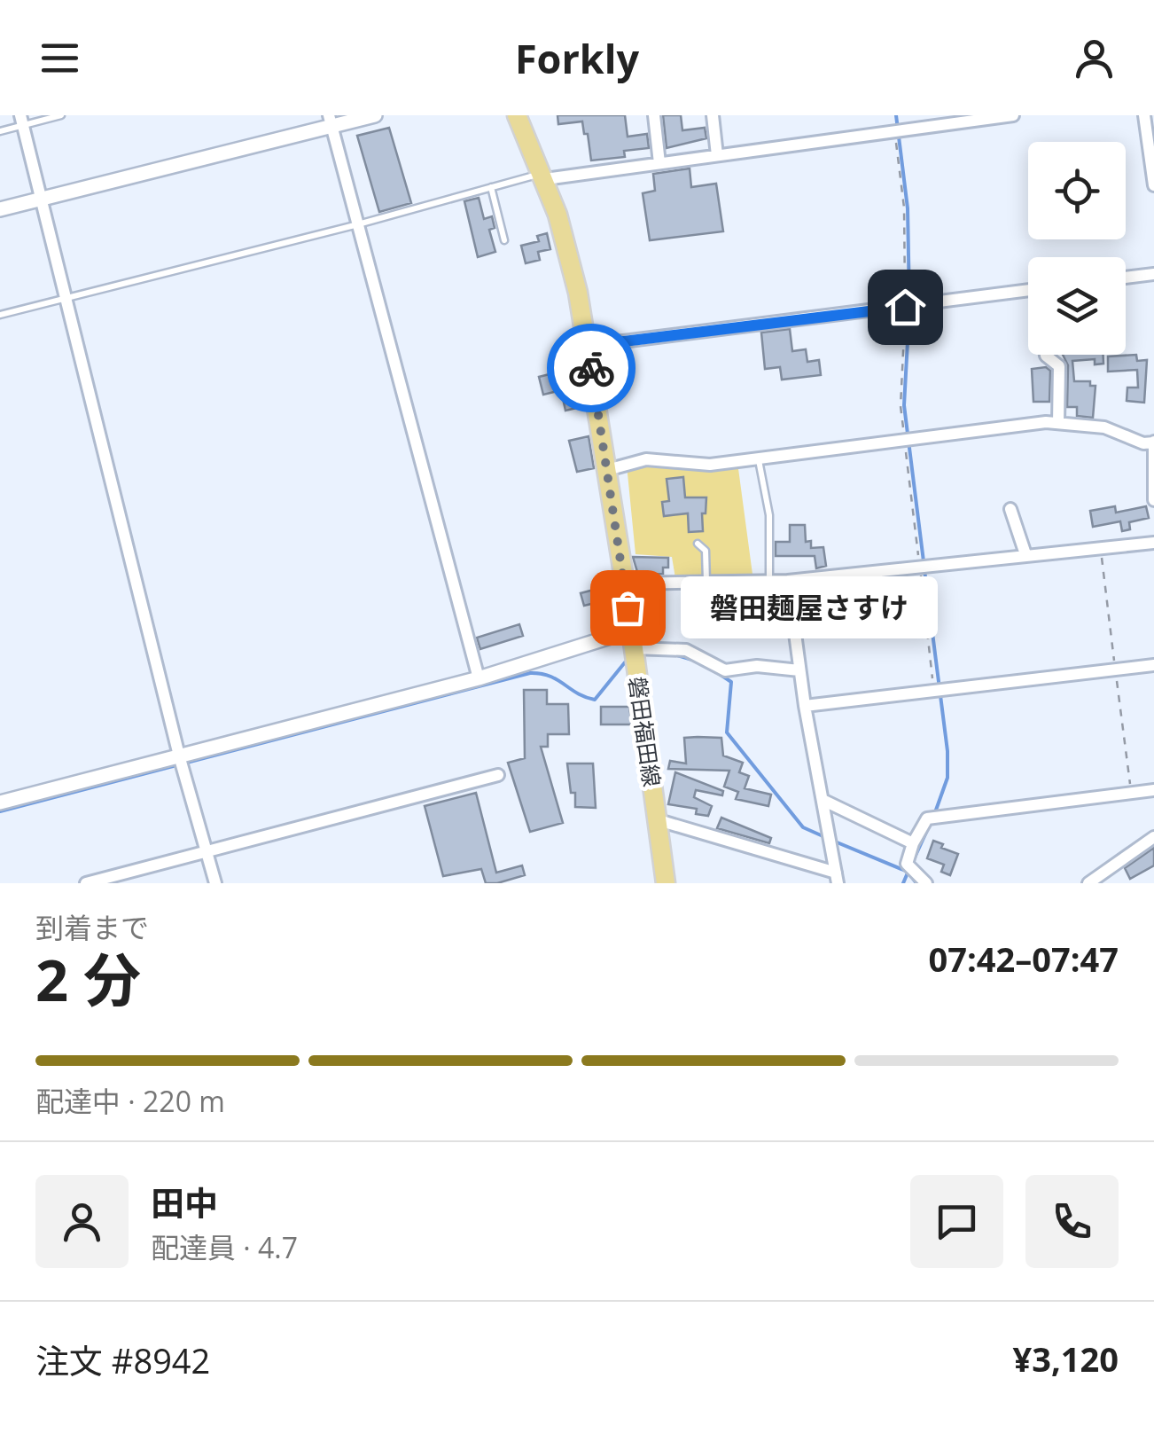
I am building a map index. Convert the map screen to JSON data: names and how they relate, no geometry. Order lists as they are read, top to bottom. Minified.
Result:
{"streets":{"main road":["磐田福田線"]},"places":["磐田麺屋さすけ"],"page":{"header":"Forkly","bubble":"磐田麺屋さすけ","heading":["2 分","到着まで","07:42–07:47"],"panel":["田中","配達員 · 4.7","注文 #8942","¥3,120"],"bar":"配達中 · 220 m"}}
